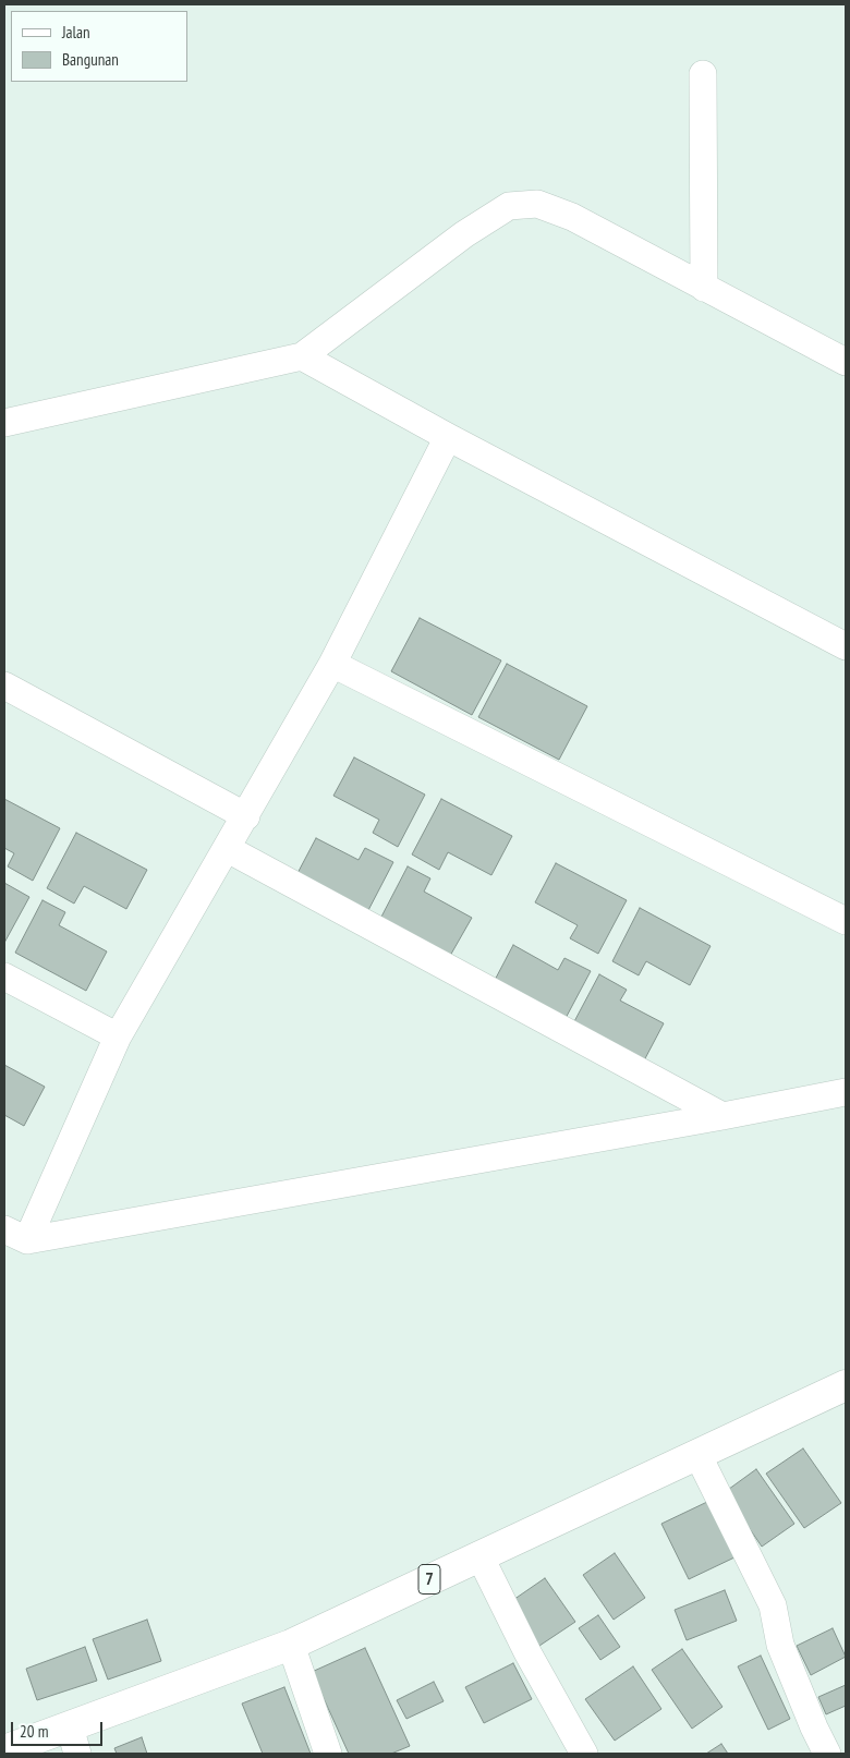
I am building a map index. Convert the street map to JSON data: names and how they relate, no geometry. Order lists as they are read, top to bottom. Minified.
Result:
{"streets":{"highway":["7"]},"legend":["Jalan","Bangunan"],"scale_bar":"20 m"}
